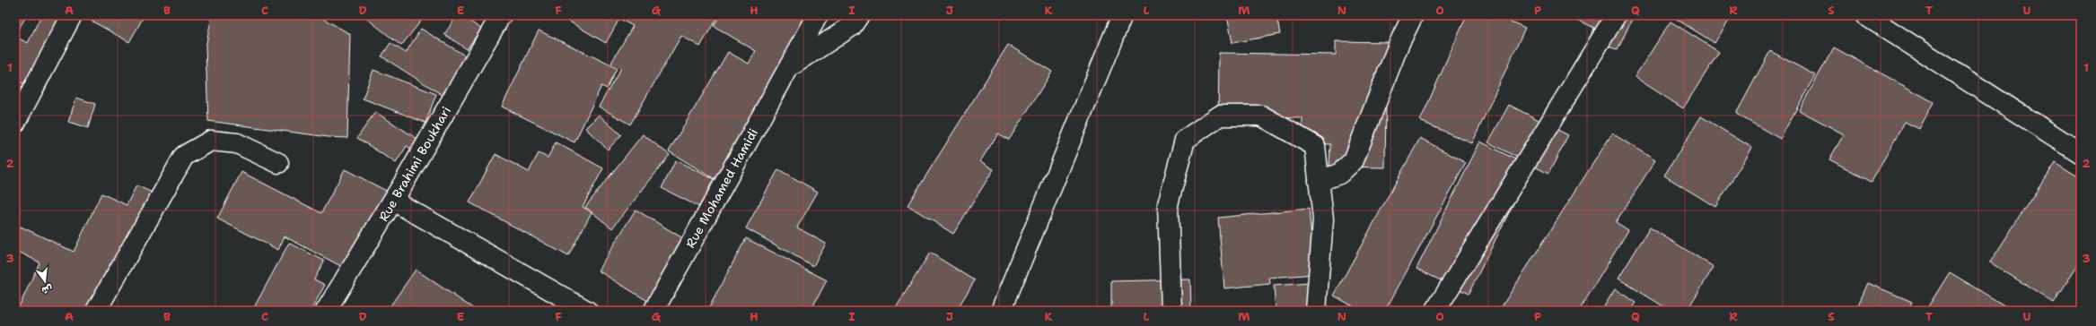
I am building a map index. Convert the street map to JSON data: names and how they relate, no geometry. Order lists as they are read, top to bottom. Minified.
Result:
{"streets":{"street":["Rue Brahimi Boukhari","Rue Mohamed Hamidi"]},"north":"bottom","grid":{"columns":["A","B","C","D","E","F","G","H","I","J","K","L","M","N","O","P","Q","R","S","T","U"],"rows":["1","2","3"]}}
